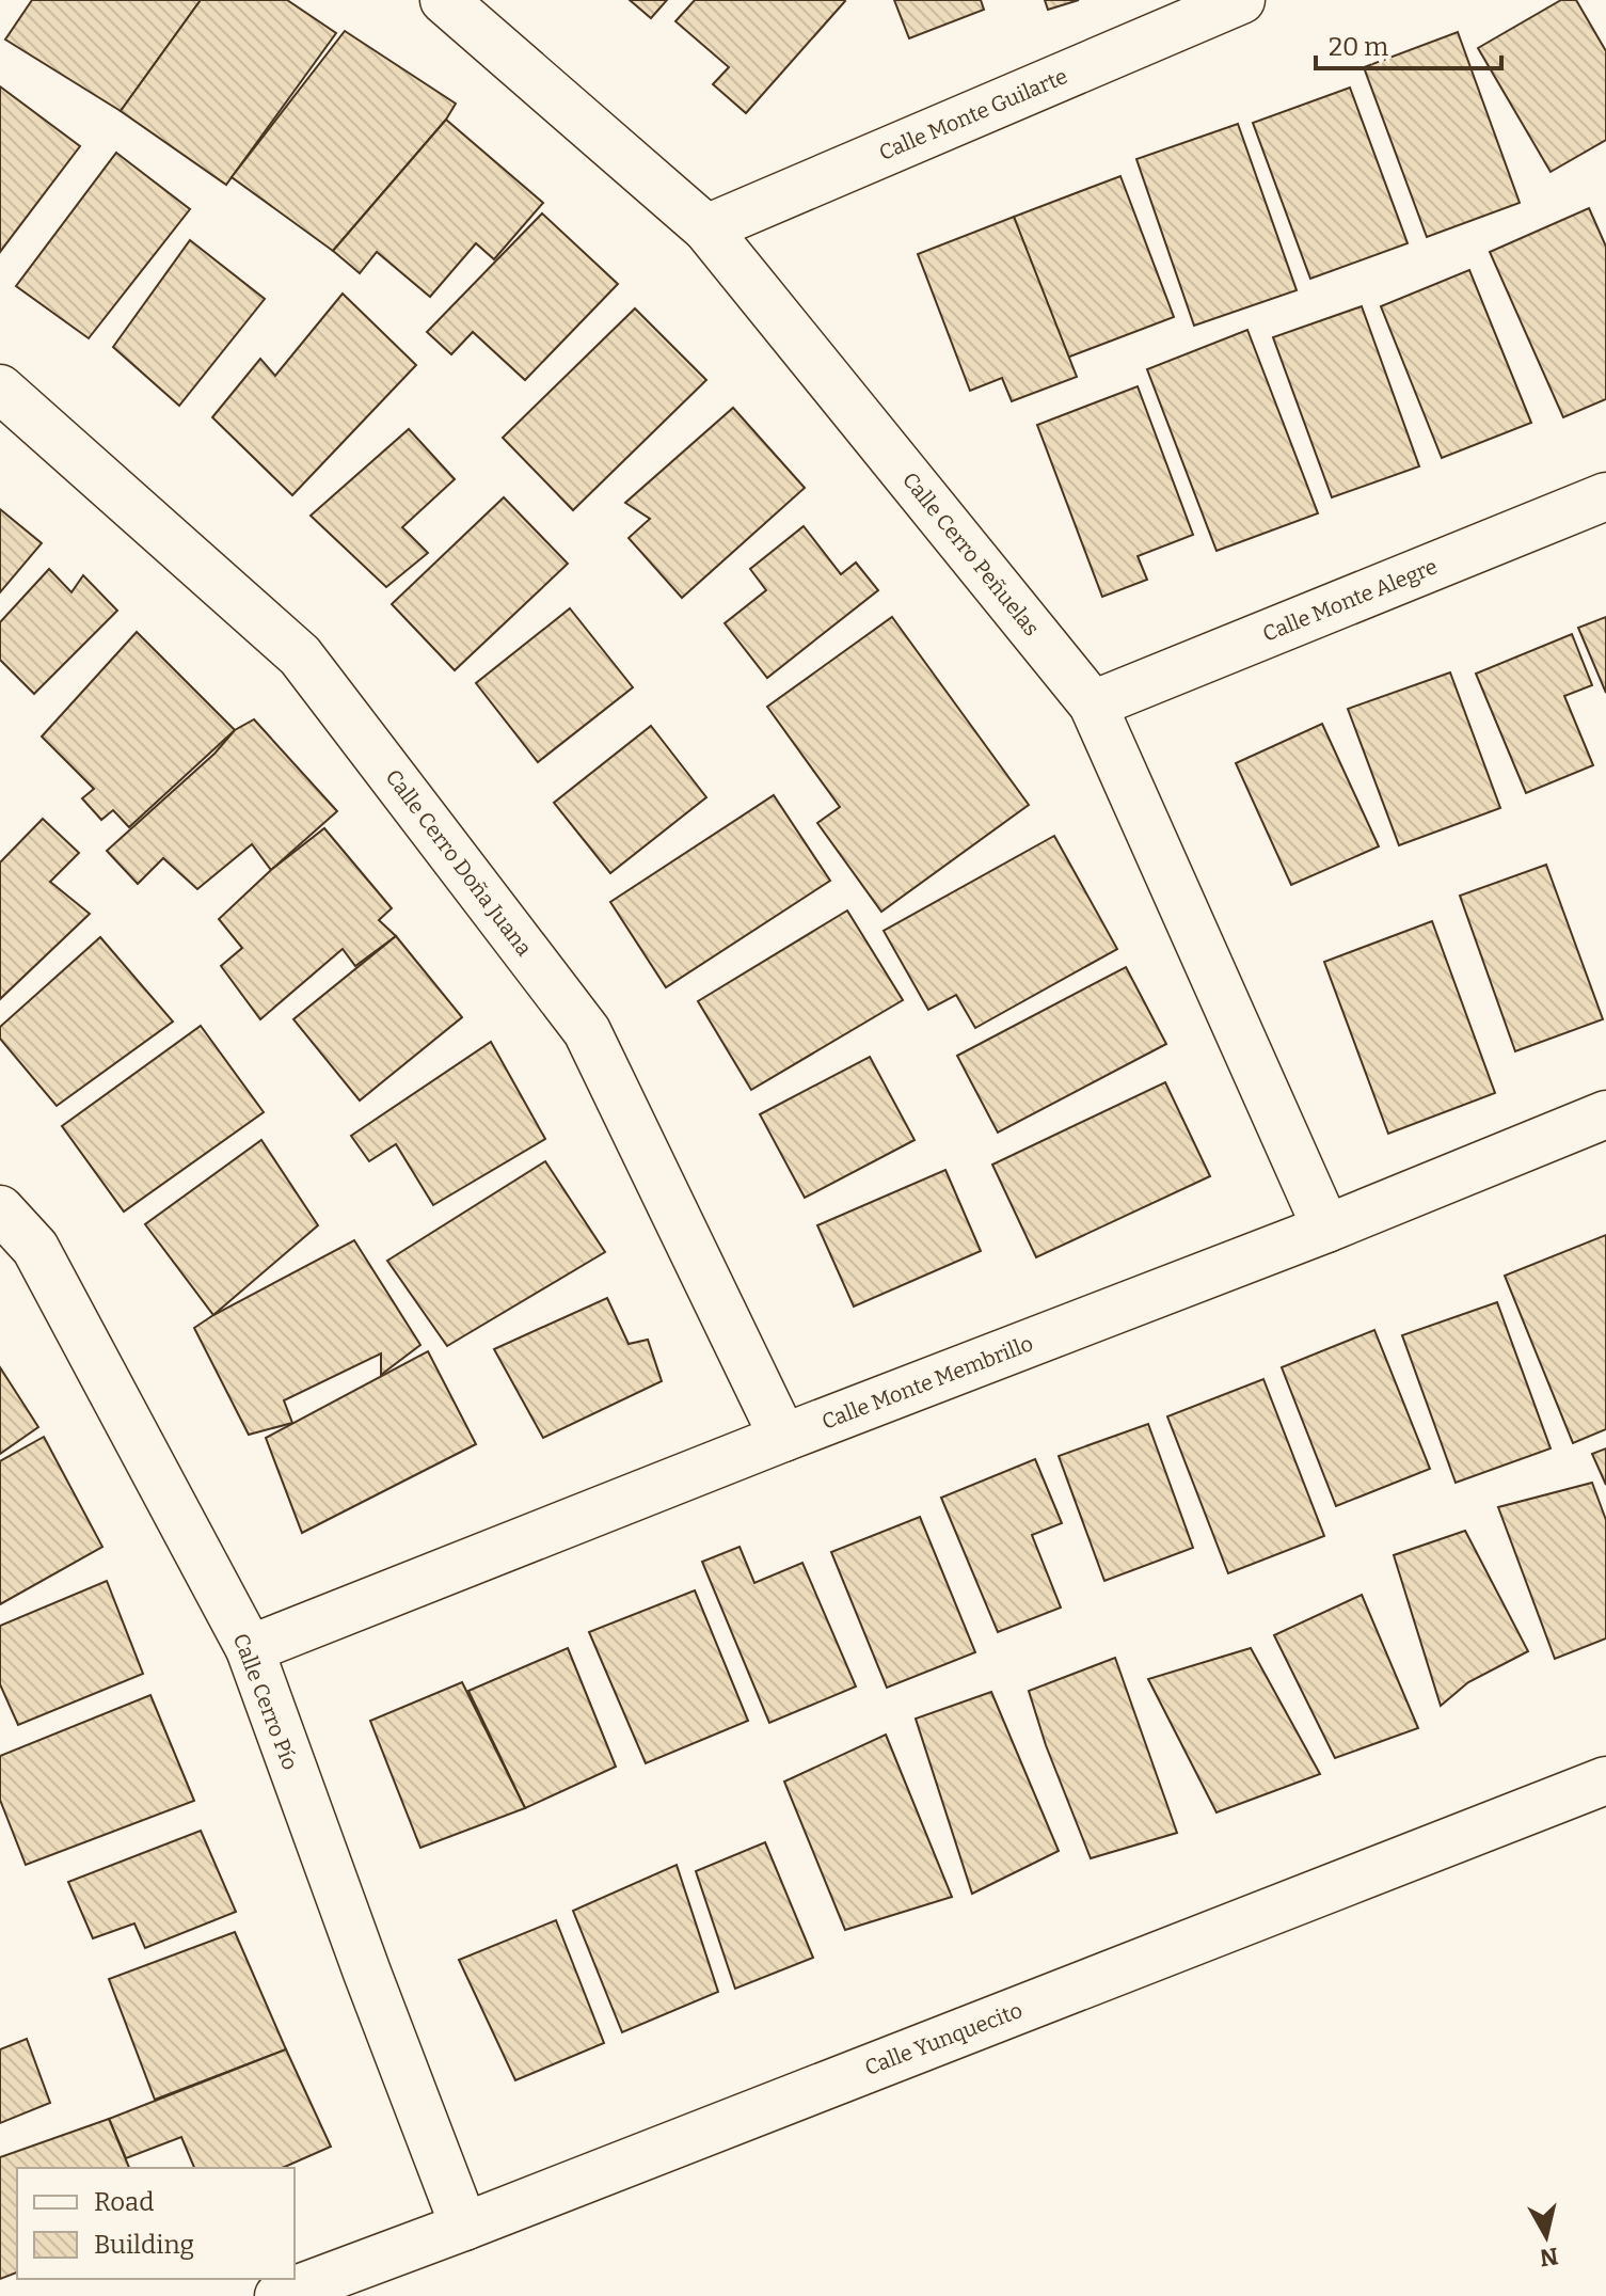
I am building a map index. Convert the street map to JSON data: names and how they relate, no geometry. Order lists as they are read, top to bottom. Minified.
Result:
{"streets":{"street":["Calle Monte Guilarte","Calle Cerro Peñuelas","Calle Monte Alegre","Calle Cerro Doña Juana","Calle Monte Membrillo","Calle Cerro Pío","Calle Yunquecito"]},"crossings":[["Calle Monte Guilarte","Calle Cerro Peñuelas"],["Calle Cerro Peñuelas","Calle Monte Alegre"],["Calle Cerro Peñuelas","Calle Monte Membrillo"],["Calle Cerro Doña Juana","Calle Monte Membrillo"],["Calle Monte Membrillo","Calle Cerro Pío"],["Calle Cerro Pío","Calle Yunquecito"]],"legend":["Road","Building"],"scale_bar":"20 m","north":"bottom"}
